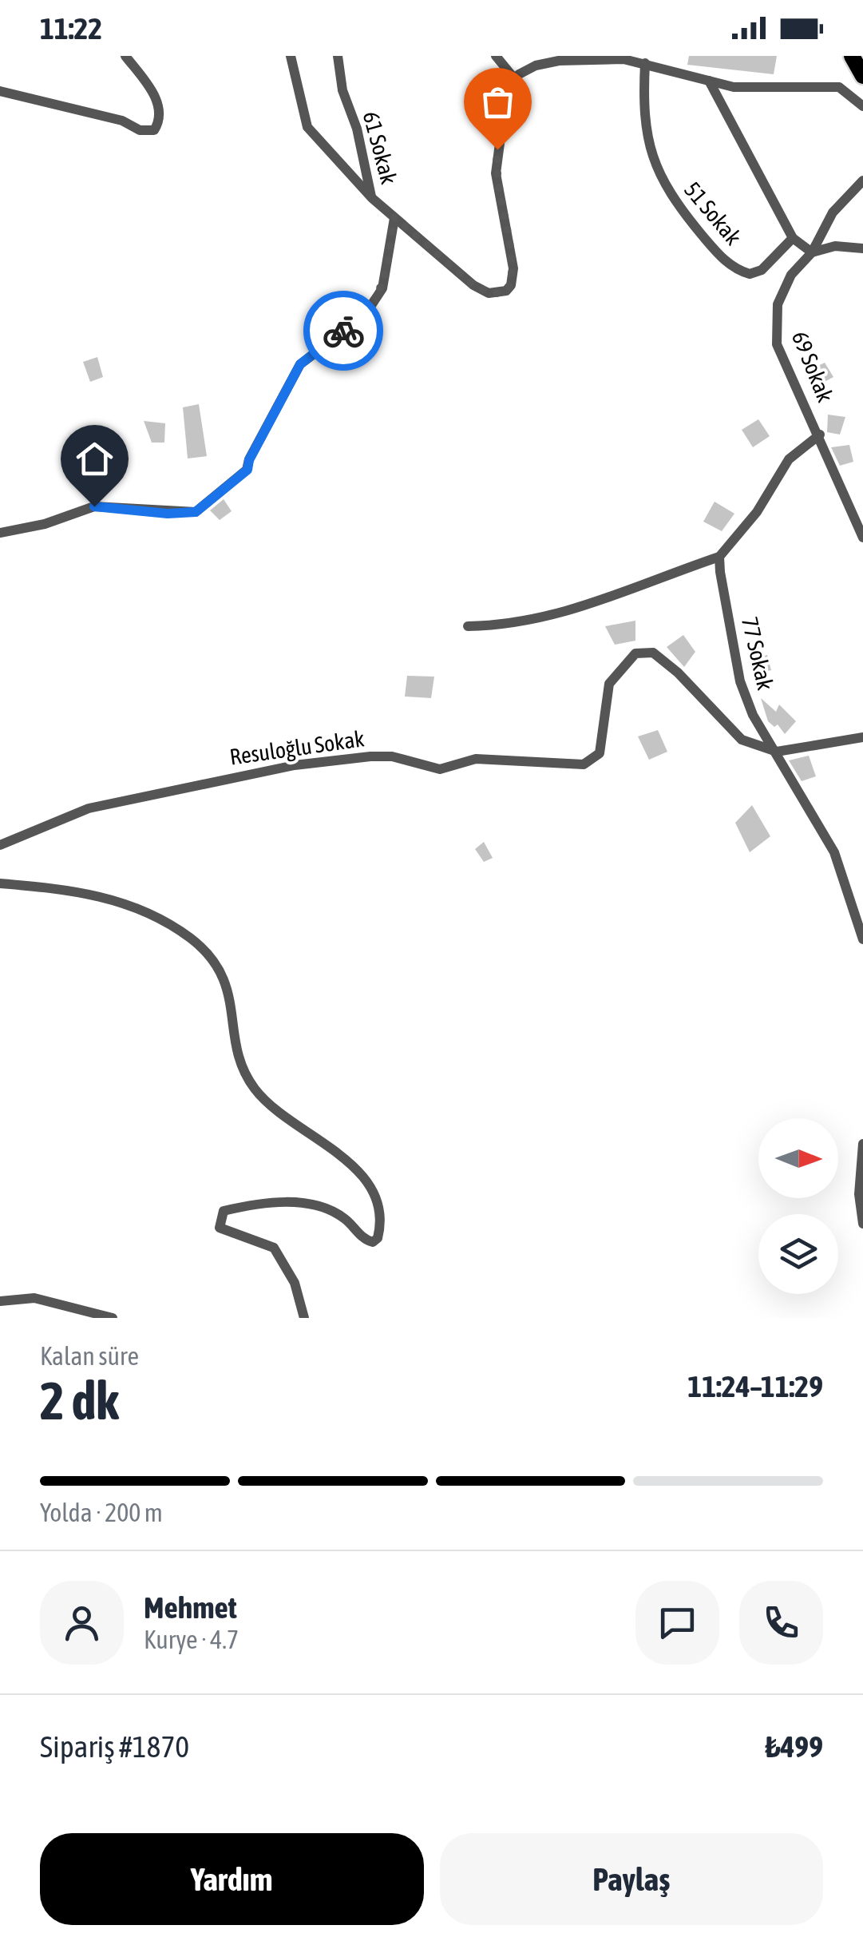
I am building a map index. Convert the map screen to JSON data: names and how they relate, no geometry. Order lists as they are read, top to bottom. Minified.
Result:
{"streets":{"street":["61 Sokak","51 Sokak","69 Sokak","77 Sokak","Resuloğlu Sokak"]},"crossings":[["77 Sokak","Resuloğlu Sokak"]],"north":"right","page":{"status":"11:22","heading":["2 dk","Kalan süre","11:24–11:29"],"panel":["Mehmet","Kurye · 4.7","Sipariş #1870","₺499"],"bar":"Yolda · 200 m","buttons":["Yardım","Paylaş"]}}
